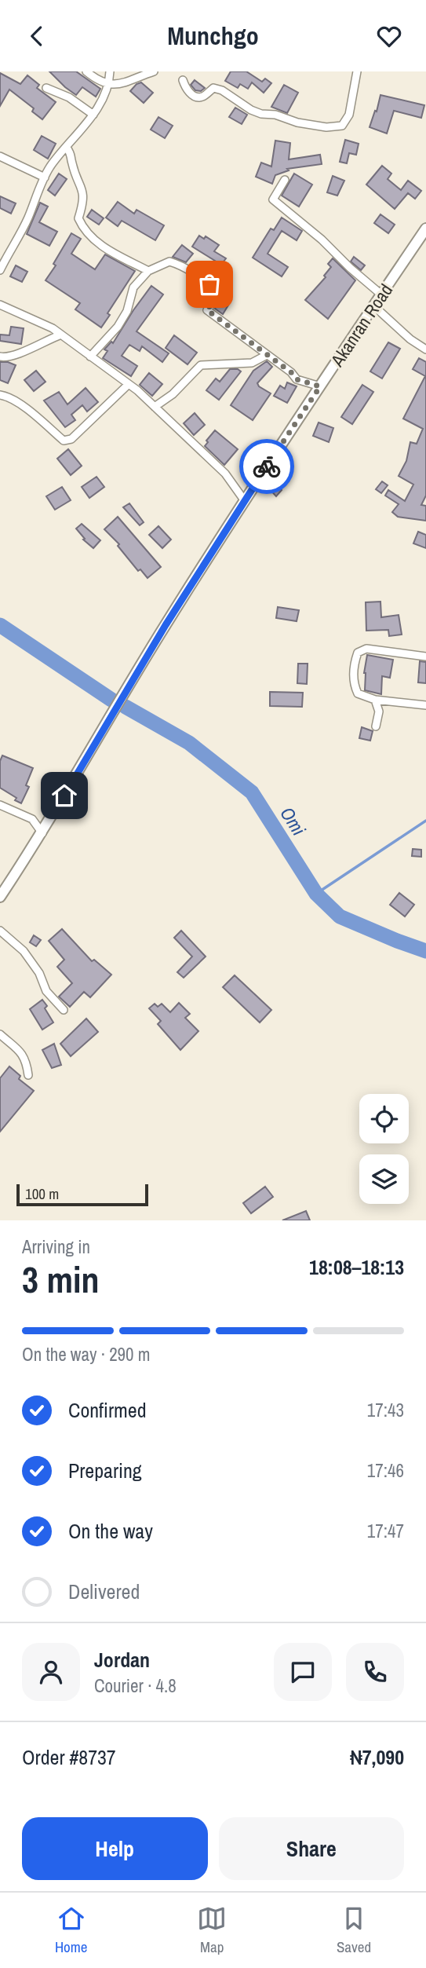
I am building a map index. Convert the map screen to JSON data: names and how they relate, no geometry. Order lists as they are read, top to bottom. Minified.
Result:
{"streets":{"main road":["Akanran Road"]},"water":["Omi"],"scale_bar":"100 m","page":{"header":"Munchgo","scale":"100 m","heading":["3 min","Arriving in","18:08–18:13"],"panel":["Jordan","Courier · 4.8","Order #8737","₦7,090"],"bar":"On the way · 290 m","list":[["Confirmed","17:43"],["Preparing","17:46"],["On the way","17:47"],"Delivered"],"buttons":["Help","Share"],"tabs":["Home","Map","Saved"]}}
